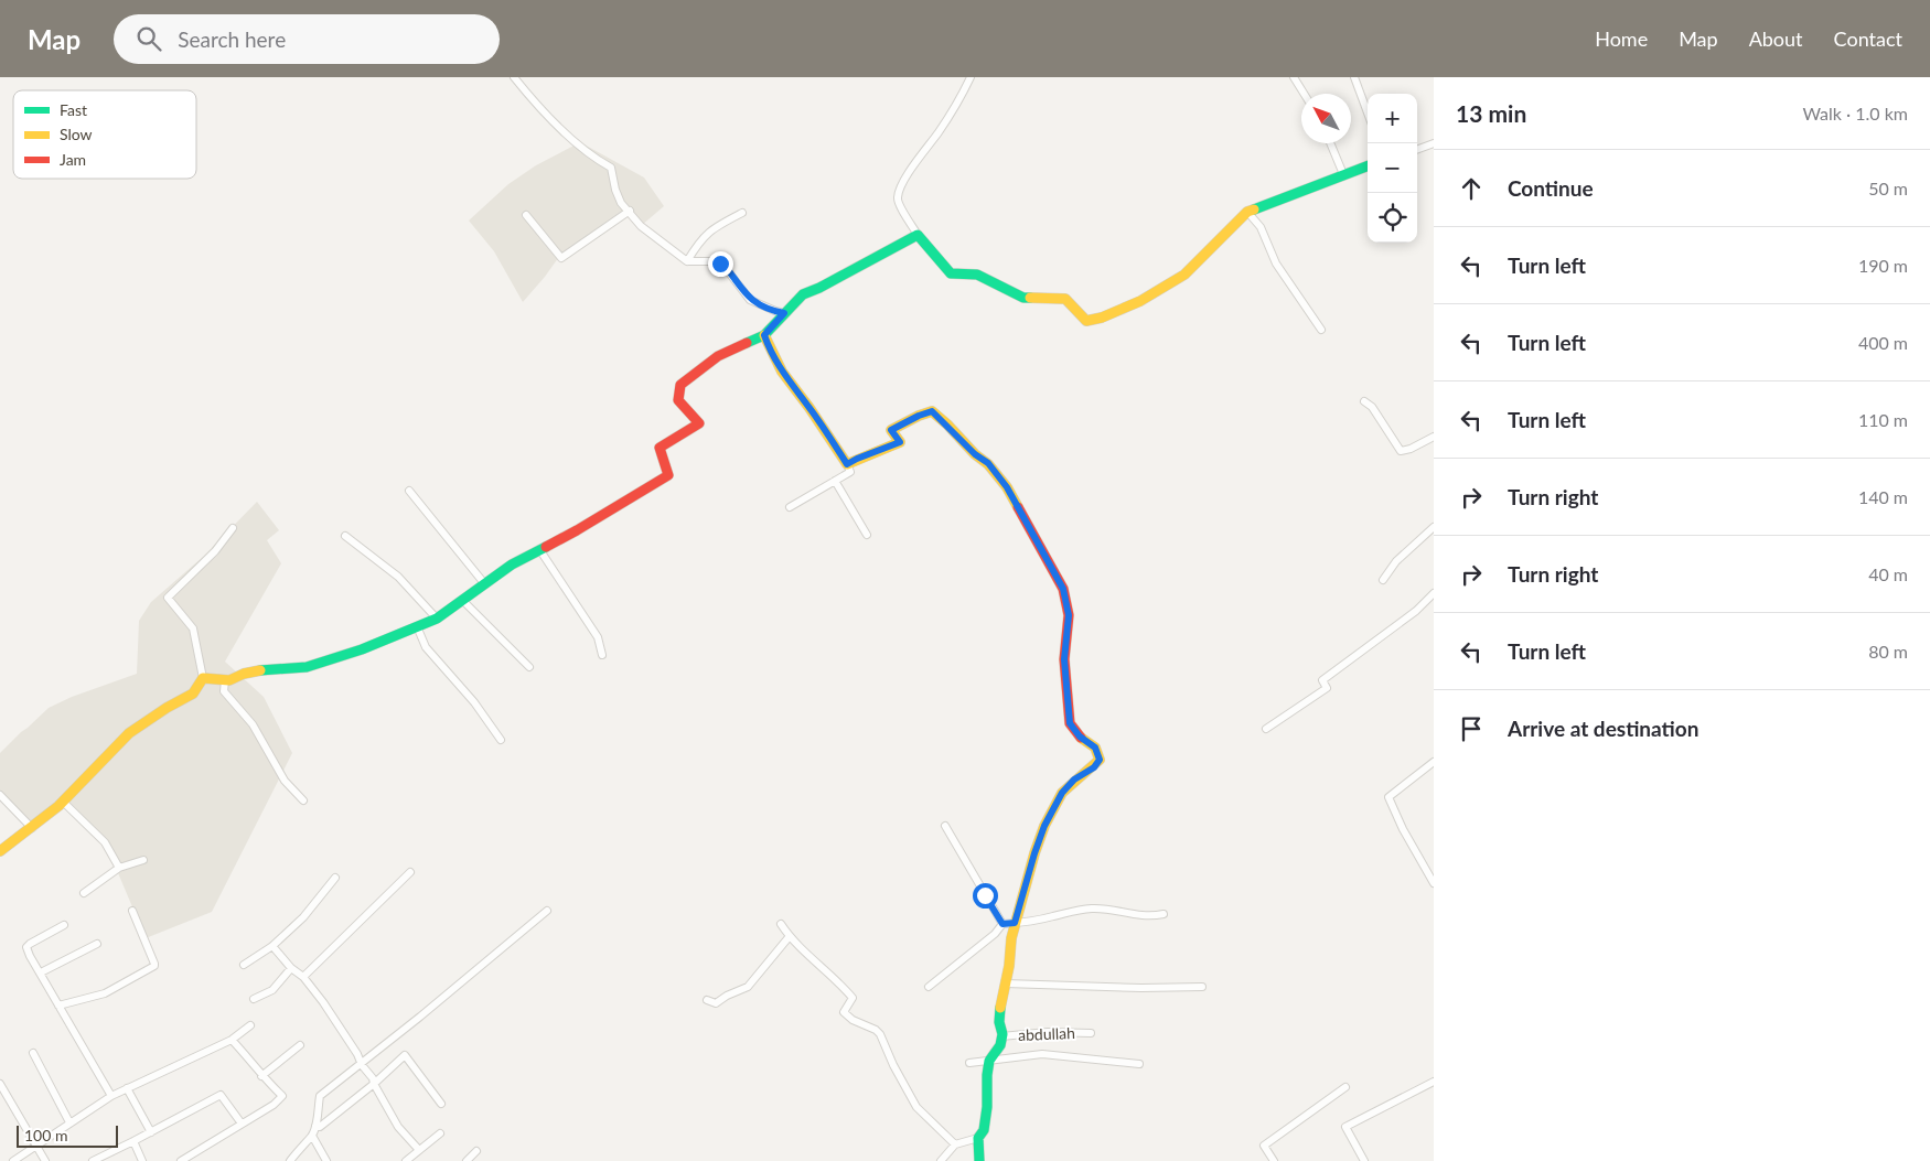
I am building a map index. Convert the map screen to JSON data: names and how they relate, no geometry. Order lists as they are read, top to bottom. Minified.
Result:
{"streets":{"street":["abdullah"]},"legend":["Fast","Slow","Jam"],"scale_bar":"100 m","north":"top left","page":{"header":"Map","search":"Search here","nav":["Home","Map","About","Contact"],"heading":["13 min","Walk · 1.0 km"],"map_buttons":["+","−"],"list":[["Continue","50 m"],["Turn left","190 m"],["Turn left","400 m"],["Turn left","110 m"],["Turn right","140 m"],["Turn right","40 m"],["Turn left","80 m"],"Arrive at destination"],"scale":"100 m"}}
